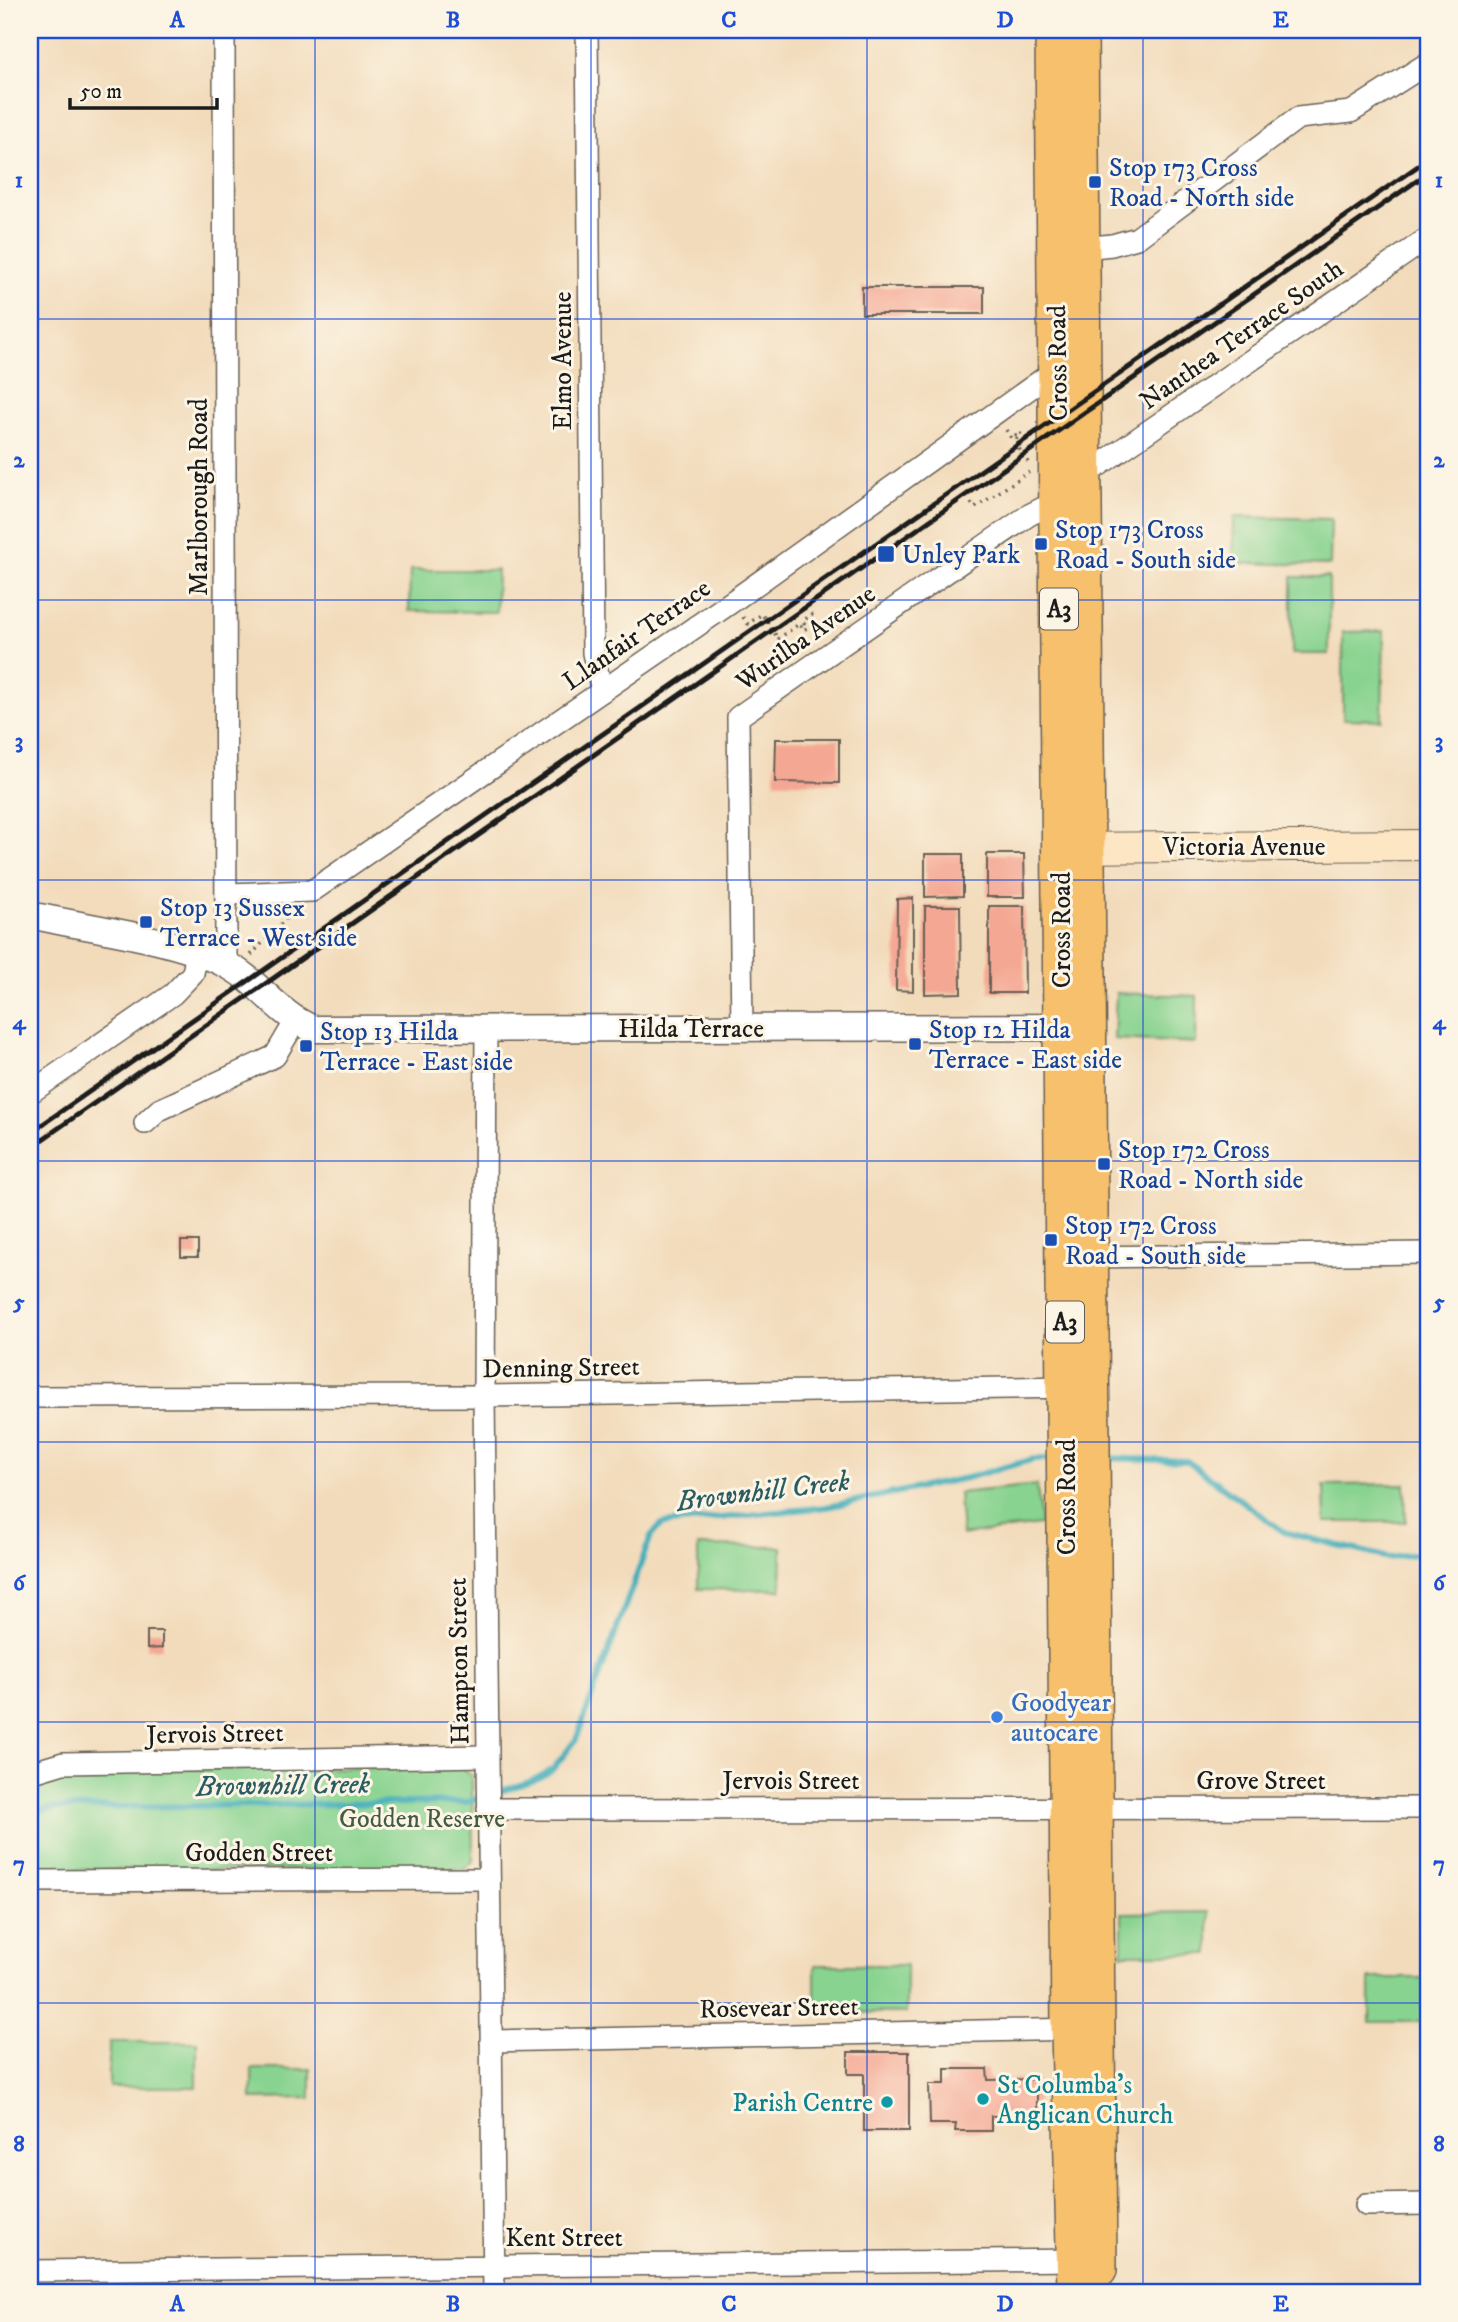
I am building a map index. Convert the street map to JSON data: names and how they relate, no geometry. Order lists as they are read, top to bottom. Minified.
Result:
{"streets":{"highway":["Cross Road","A3"],"main road":["Victoria Avenue"],"street":["Nanthea Terrace South","Elmo Avenue","Marlborough Road","Llanfair Terrace","Wurilba Avenue","Hilda Terrace","Denning Street","Hampton Street","Jervois Street","Grove Street","Godden Street","Rosevear Street","Kent Street"]},"crossings":[["Nanthea Terrace South","Cross Road"],["Elmo Avenue","Llanfair Terrace"],["Cross Road","Llanfair Terrace"],["Cross Road","Wurilba Avenue"],["Cross Road","Victoria Avenue"],["Cross Road","Hilda Terrace"],["Cross Road","Denning Street"],["Cross Road","Jervois Street"],["Cross Road","Grove Street"],["Cross Road","Rosevear Street"],["Cross Road","Kent Street"],["Marlborough Road","Hilda Terrace"],["Wurilba Avenue","Hilda Terrace"],["Hilda Terrace","Hampton Street"],["Denning Street","Hampton Street"],["Hampton Street","Jervois Street"],["Hampton Street","Godden Street"],["Hampton Street","Rosevear Street"],["Hampton Street","Kent Street"],["Jervois Street","Grove Street"]],"water":["Brownhill Creek"],"parks":["Godden Reserve"],"places":{"transit":["Stop 173 Cross Road - North side","Stop 173 Cross Road - South side","Unley Park","Stop 13 Sussex Terrace - West side","Stop 12 Hilda Terrace - East side","Stop 13 Hilda Terrace - East side","Stop 172 Cross Road - North side","Stop 172 Cross Road - South side"],"other":["Goodyear autocare","St Columba's Anglican Church","Parish Centre"]},"scale_bar":"50 m","grid":{"columns":["A","B","C","D","E"],"rows":["1","2","3","4","5","6","7","8"]}}
